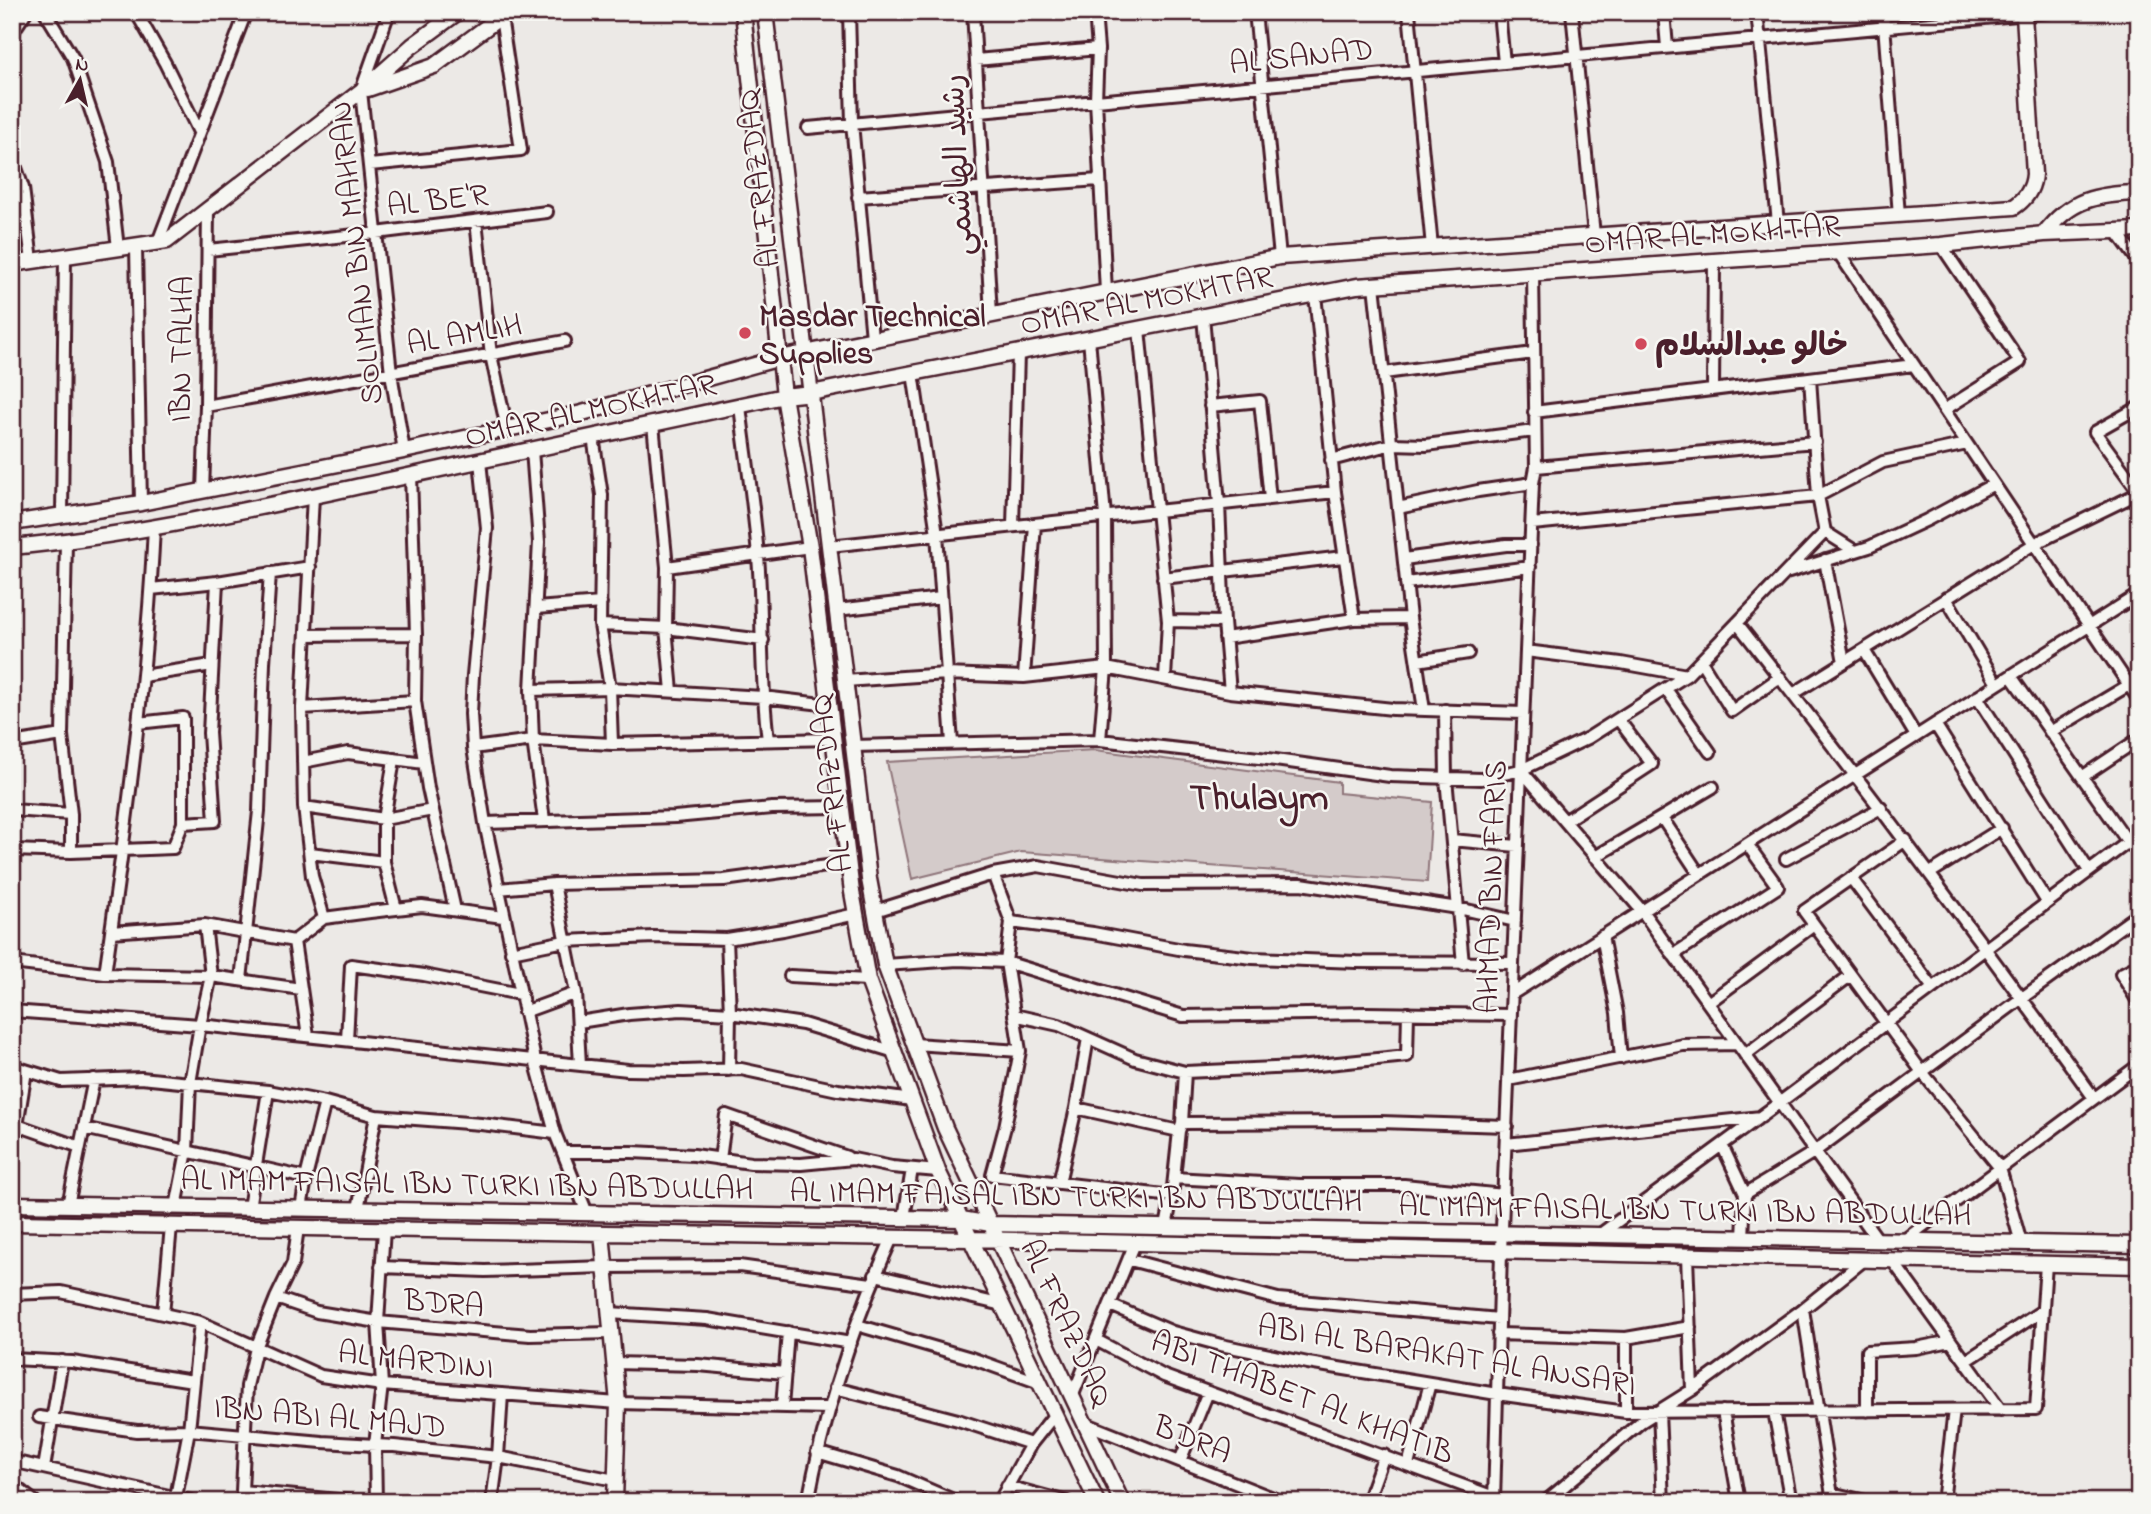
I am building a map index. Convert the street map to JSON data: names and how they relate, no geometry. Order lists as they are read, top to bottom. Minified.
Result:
{"streets":{"main road":["AL FRAZDAQ","OMAR AL MOKHTAR","AL IMAM FAISAL IBN TURKI IBN ABDULLAH"],"street":["AL SANAD","رشيد الهاشمي","AL BE'R","SOLIMAN BIN MAHRAN","AL AMLIH","IBN TALHA","AHMAD BIN FARIS","BDRA","ABI AL BARAKAT AL ANSARI","AL MARDINI","ABI THABET AL KHATIB","IBN ABI AL MAJD"]},"crossings":[["AL SANAD","رشيد الهاشمي"],["AL SANAD","OMAR AL MOKHTAR"],["رشيد الهاشمي","OMAR AL MOKHTAR"],["AL FRAZDAQ","OMAR AL MOKHTAR"],["AL FRAZDAQ","AL IMAM FAISAL IBN TURKI IBN ABDULLAH"],["AL FRAZDAQ","BDRA"],["AL BE'R","SOLIMAN BIN MAHRAN"],["AL BE'R","IBN TALHA"],["OMAR AL MOKHTAR","SOLIMAN BIN MAHRAN"],["OMAR AL MOKHTAR","IBN TALHA"],["OMAR AL MOKHTAR","AHMAD BIN FARIS"],["SOLIMAN BIN MAHRAN","AL AMLIH"],["AL AMLIH","IBN TALHA"],["AHMAD BIN FARIS","AL IMAM FAISAL IBN TURKI IBN ABDULLAH"],["AHMAD BIN FARIS","ABI AL BARAKAT AL ANSARI"],["AHMAD BIN FARIS","ABI THABET AL KHATIB"]],"districts":["Thulaym"],"places":["Masdar Technical Supplies","خالو عبدالسلام"],"north":"top"}
